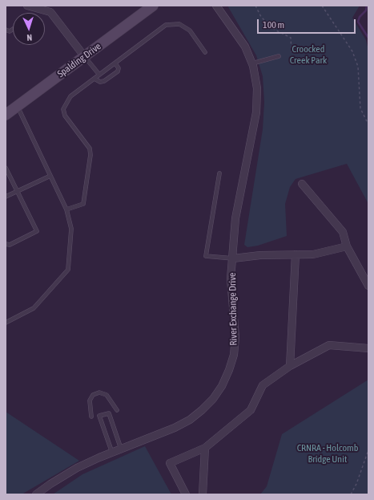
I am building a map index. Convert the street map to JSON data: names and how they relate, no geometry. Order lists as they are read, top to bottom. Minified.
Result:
{"streets":{"main road":["Spalding Drive"],"street":["River Exchange Drive"]},"parks":["Croocked Creek Park","CRNRA - Holcomb Bridge Unit"],"scale_bar":"100 m","north":"bottom"}
